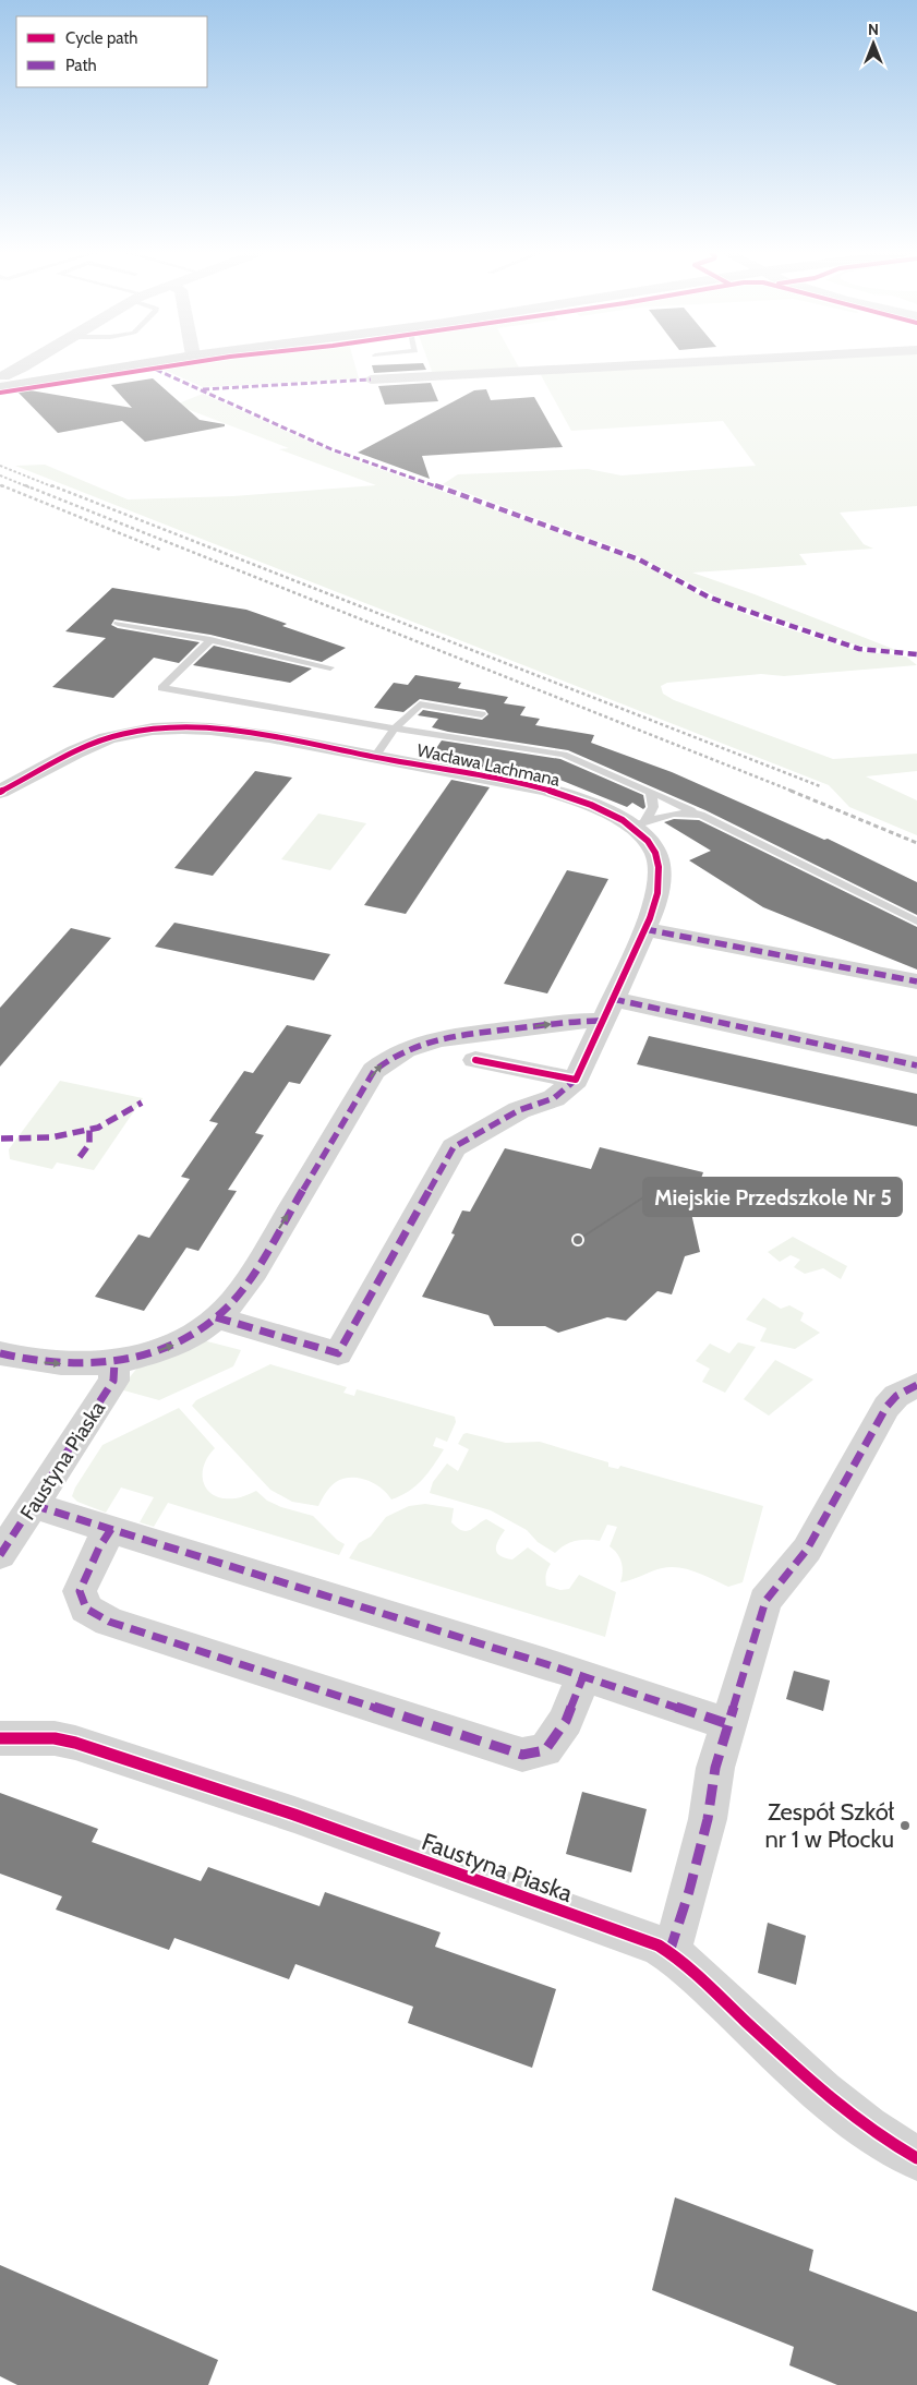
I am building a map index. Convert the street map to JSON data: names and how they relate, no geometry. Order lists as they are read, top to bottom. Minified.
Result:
{"streets":{"street":["Wacława Lachmana","Faustyna Piaska"]},"places":["Miejskie Przedszkole Nr 5","Zespół Szkół nr 1 w Płocku"],"legend":["Cycle path","Path"],"north":"top"}
